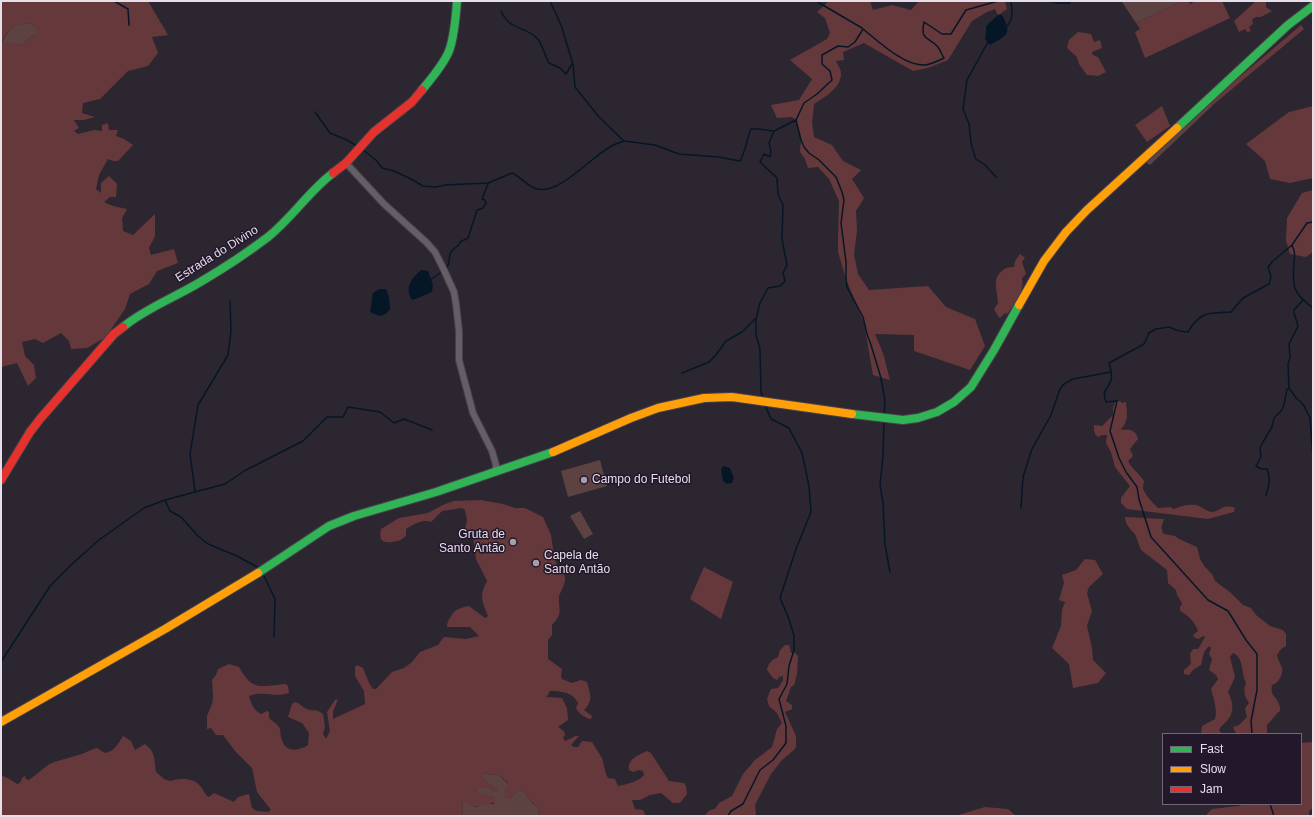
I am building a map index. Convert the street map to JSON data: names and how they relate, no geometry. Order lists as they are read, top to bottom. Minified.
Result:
{"streets":{"main road":["Estrada do Divino"]},"places":["Campo do Futebol","Gruta de Santo Antão","Capela de Santo Antão"],"legend":["Fast","Slow","Jam"]}
